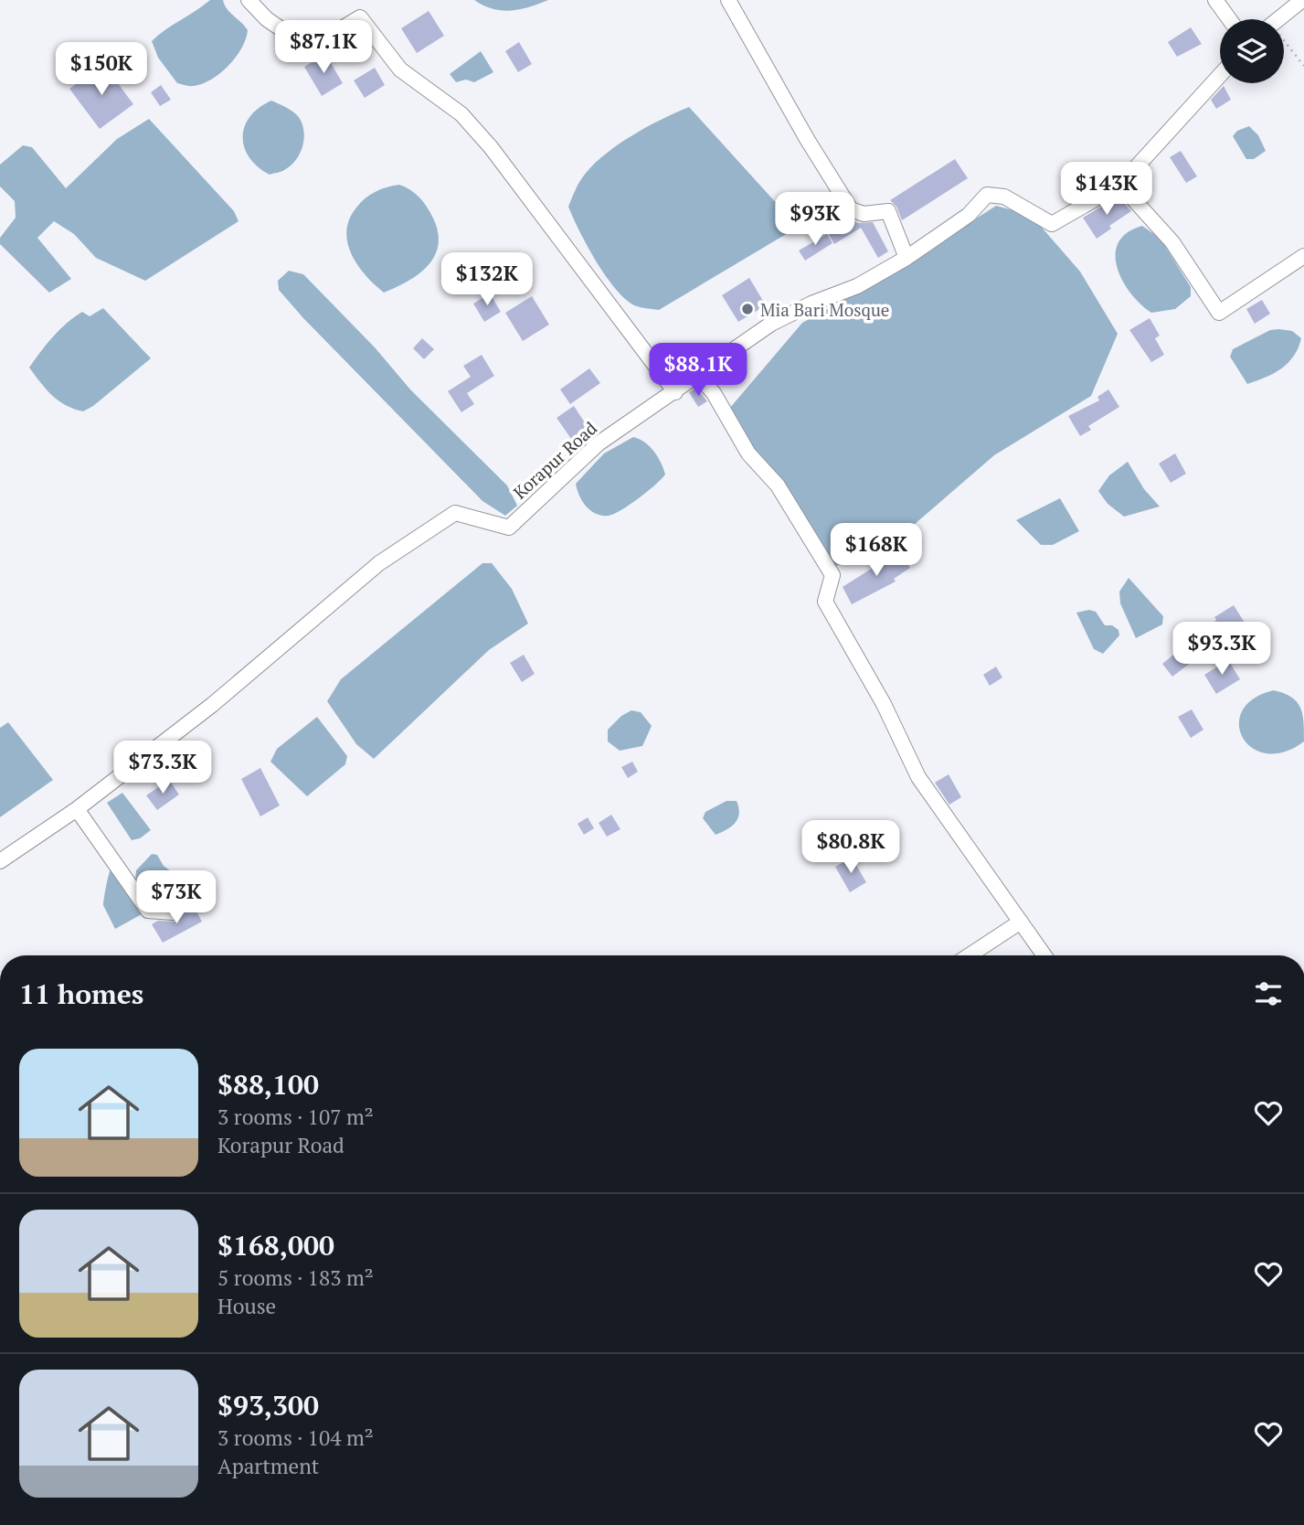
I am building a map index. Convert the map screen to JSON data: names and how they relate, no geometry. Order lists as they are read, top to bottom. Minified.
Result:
{"streets":{"street":["Korapur Road"]},"places":["Mia Bari Mosque"],"page":{"price":["$87.1K","$150K","$143K","$93K","$132K","$88.1K","$168K","$93.3K","$73.3K","$80.8K","$73K"],"heading":"11 homes","list":[{"name":"$88,100","note":"3 rooms · 107 m² · Korapur Road"},{"name":"$168,000","note":"5 rooms · 183 m² · House"},{"name":"$93,300","note":"3 rooms · 104 m² · Apartment"}]}}
